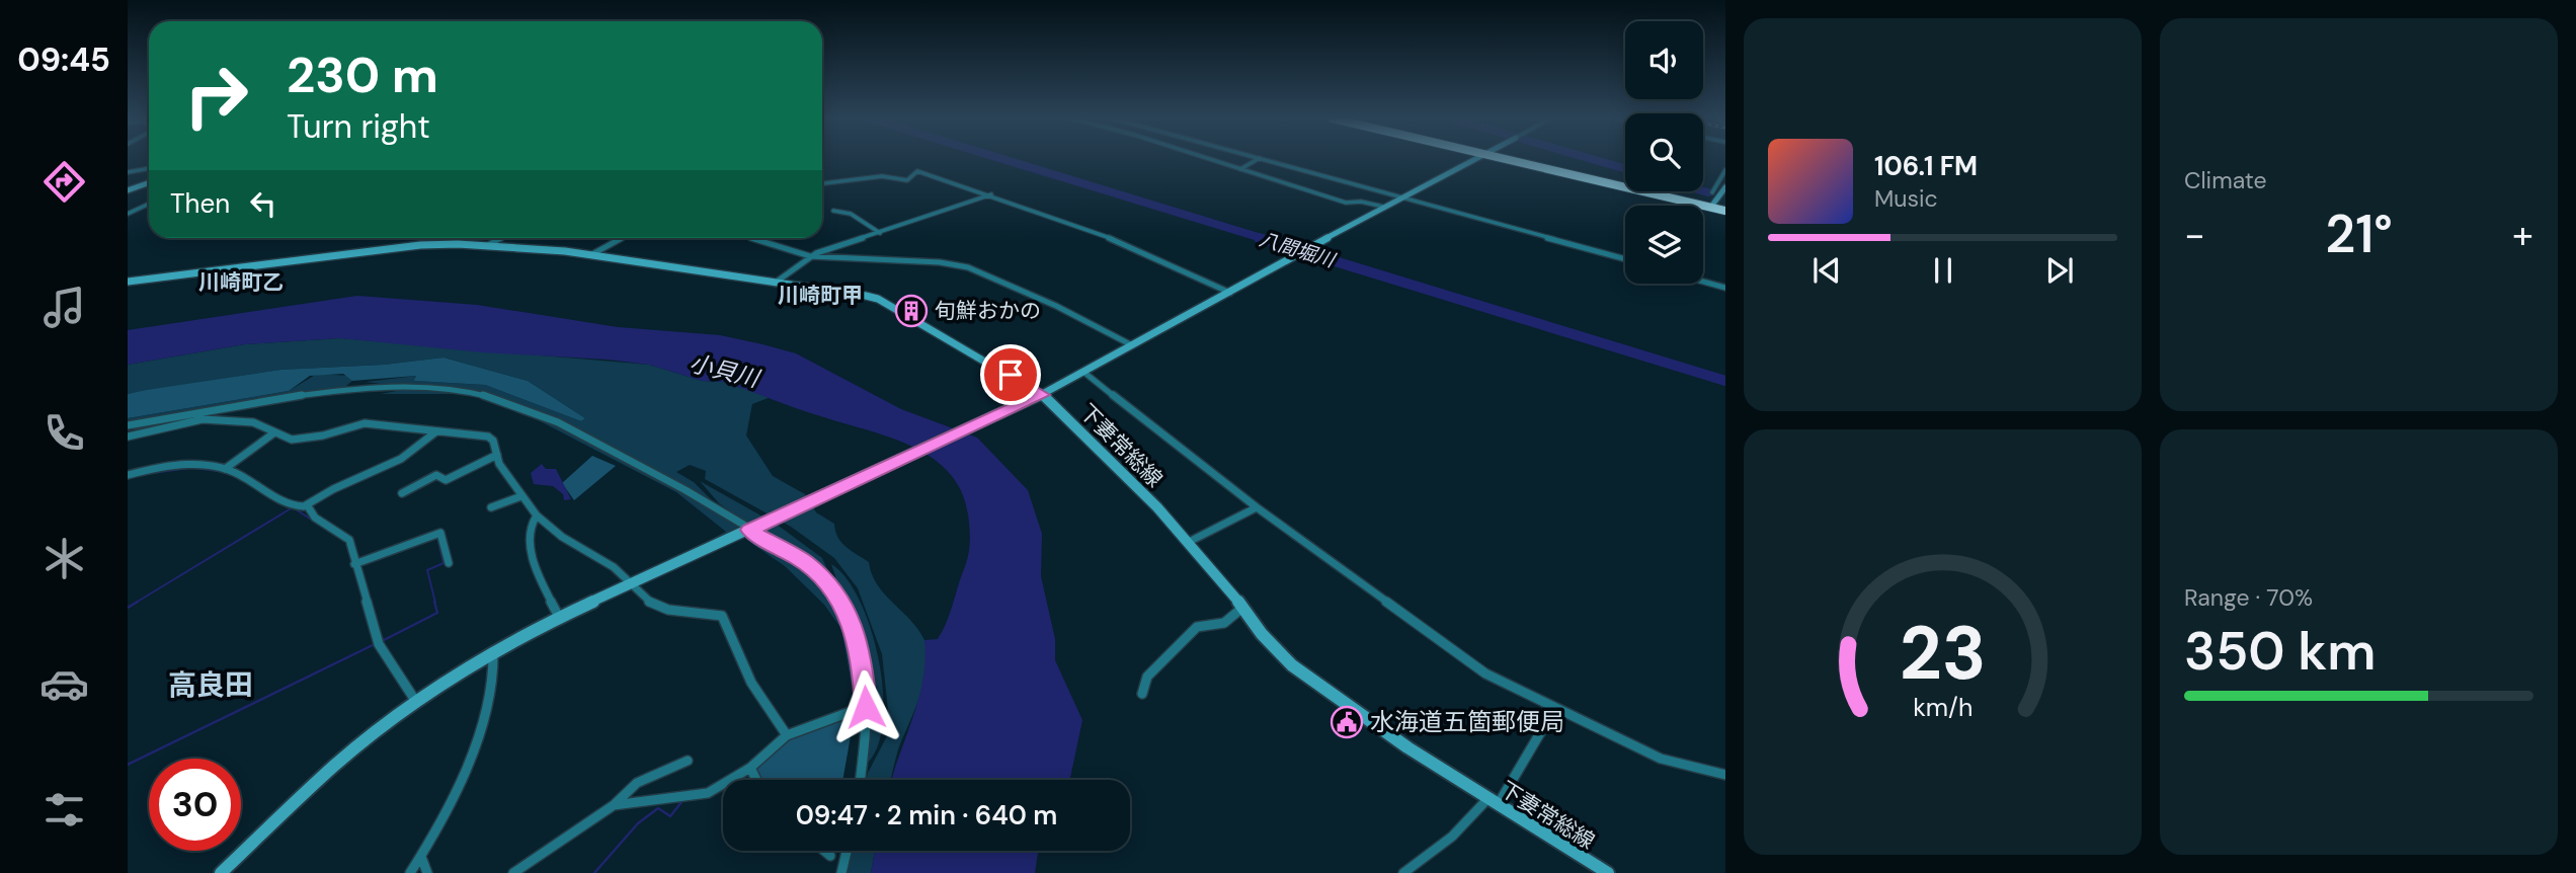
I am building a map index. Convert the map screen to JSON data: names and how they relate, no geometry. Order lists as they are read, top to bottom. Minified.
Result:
{"streets":{"main road":["下妻常総線"]},"districts":["川崎町乙","川崎町甲","高良田"],"water":["八間堀川","小貝川"],"places":{"building":["旬鮮おかの"],"public building":["水海道五箇郵便局"]},"page":{"tabs":"09:45","tile":["Climate",["Range · 70%","350 km"]],"turn":["230 m","Turn right"],"song":["106.1 FM","Music"],"then":"Then","heat":["−","21°","+"],"limit":"30","trip":"09:47 · 2 min · 640 m","gauge":["23","km/h"]}}
